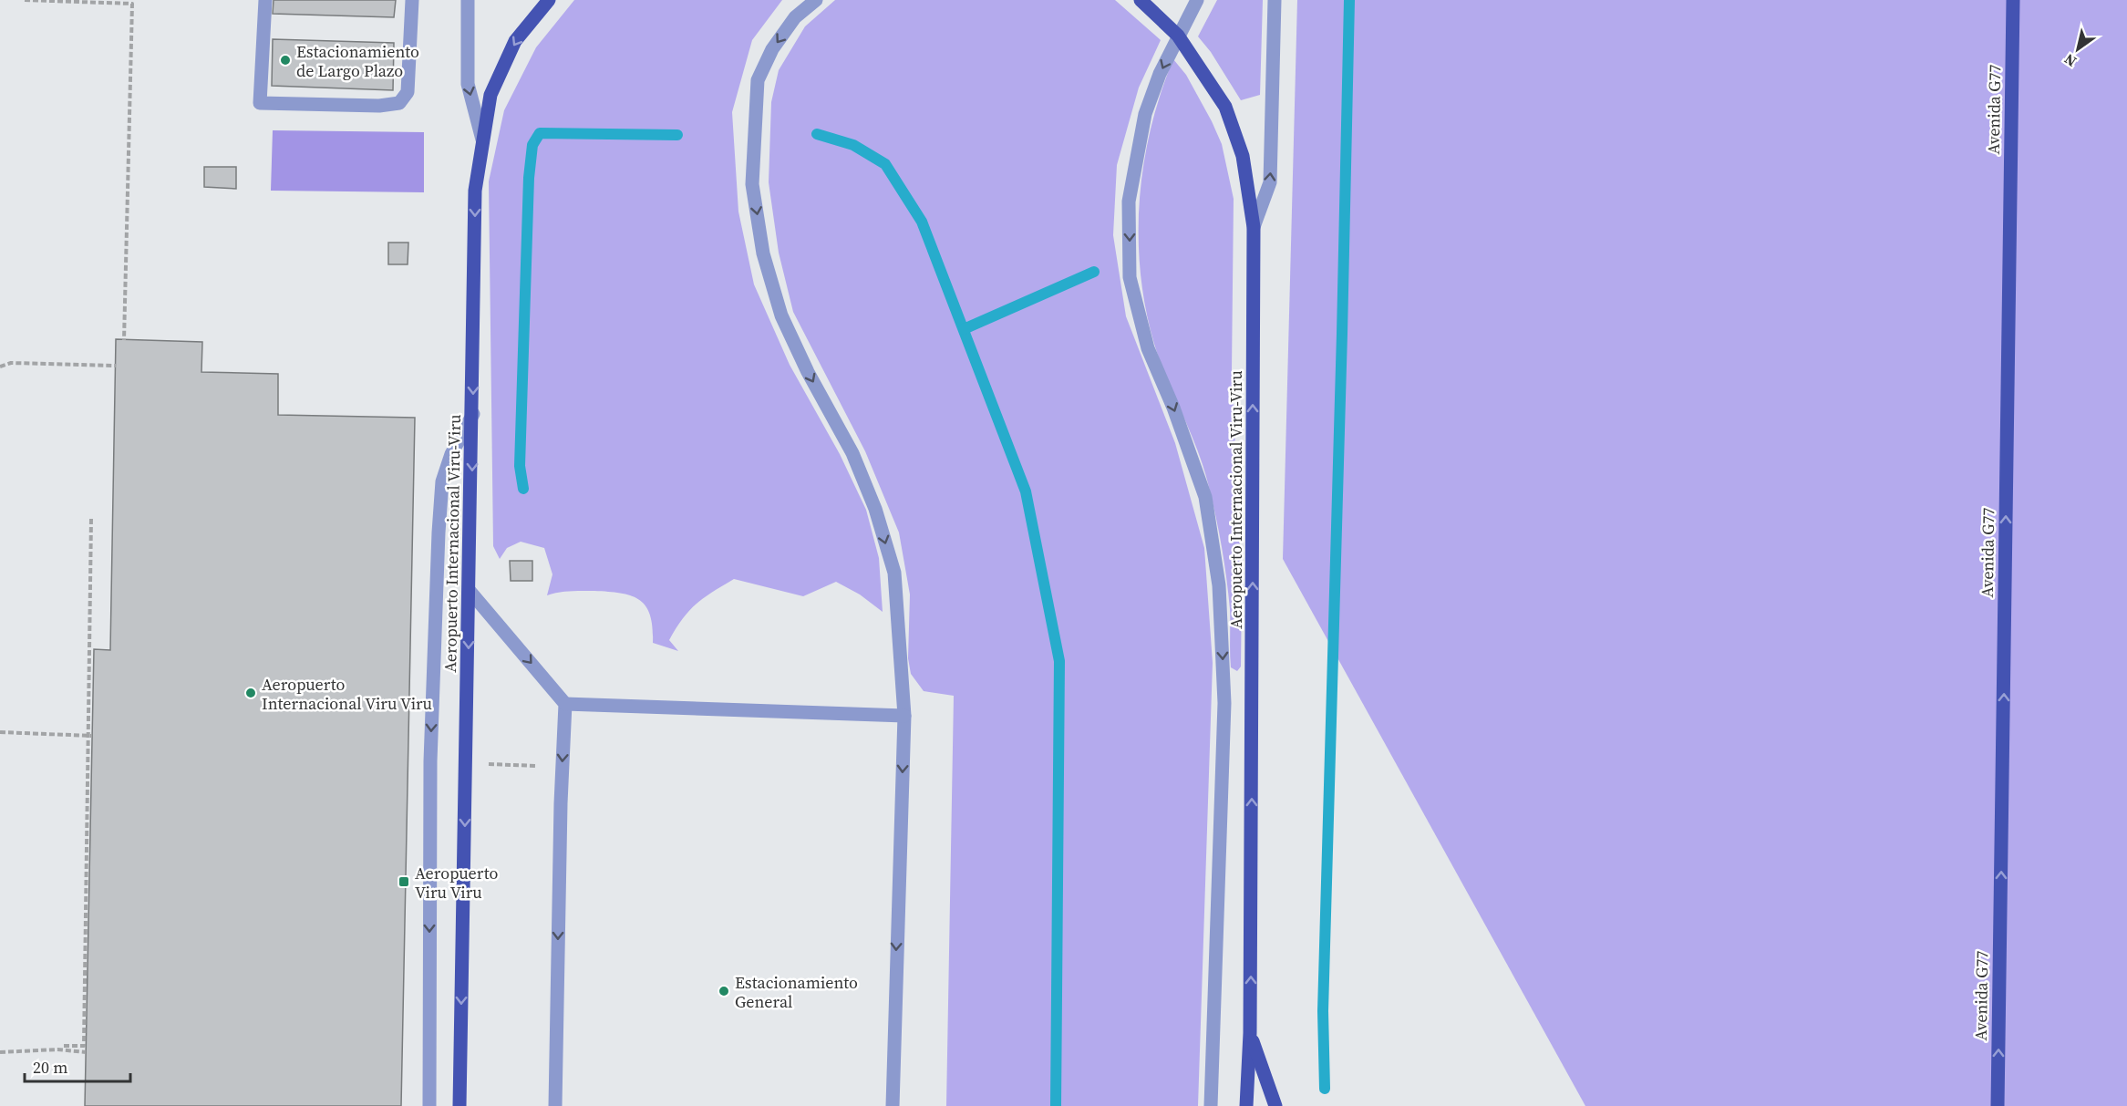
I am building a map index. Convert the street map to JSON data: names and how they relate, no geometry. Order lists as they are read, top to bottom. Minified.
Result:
{"streets":{"main road":["Avenida G77","Aeropuerto Internacional Viru-Viru"]},"one_way":["Avenida G77"],"places":{"other":["Estacionamiento de Largo Plazo","Aeropuerto Internacional Viru Viru","Estacionamiento General"],"transit":["Aeropuerto Viru Viru"]},"scale_bar":"20 m","north":"bottom left"}
